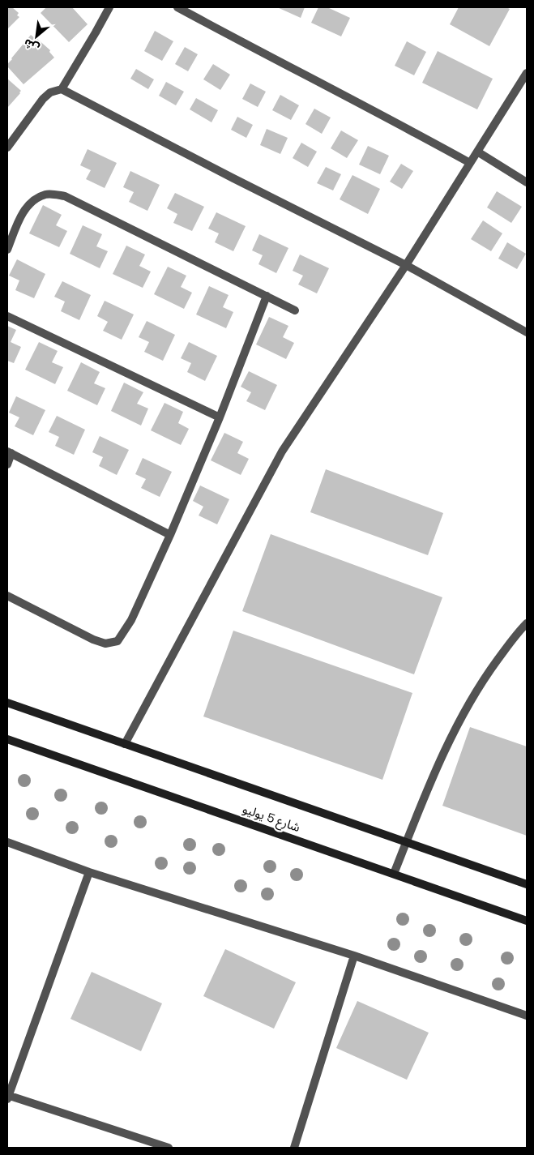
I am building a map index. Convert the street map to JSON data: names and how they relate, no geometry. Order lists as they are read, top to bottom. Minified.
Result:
{"streets":{"main road":["شارع 5 يوليو"]},"north":"bottom left"}
